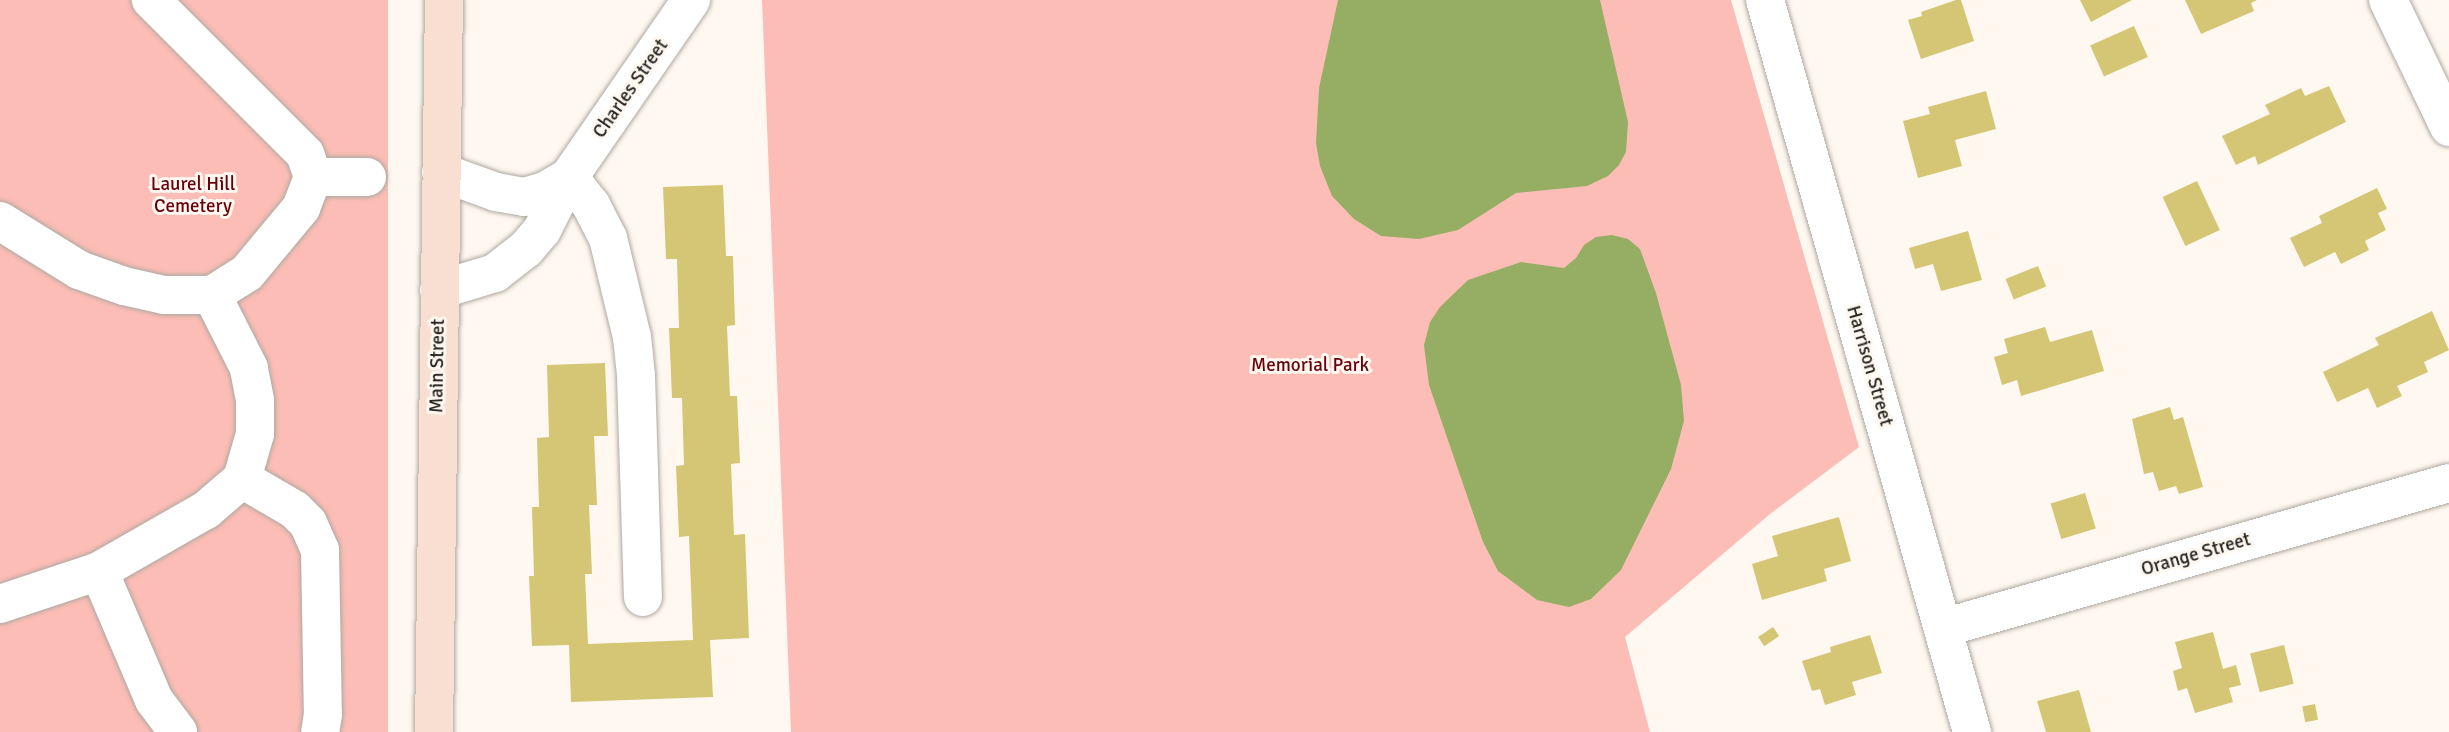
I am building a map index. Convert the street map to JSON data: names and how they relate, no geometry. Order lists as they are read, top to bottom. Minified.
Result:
{"streets":{"main road":["Main Street"],"street":["Charles Street","Harrison Street","Orange Street"]},"crossings":[["Charles Street","Main Street"],["Harrison Street","Orange Street"]],"parks":["Laurel Hill Cemetery","Memorial Park"]}
